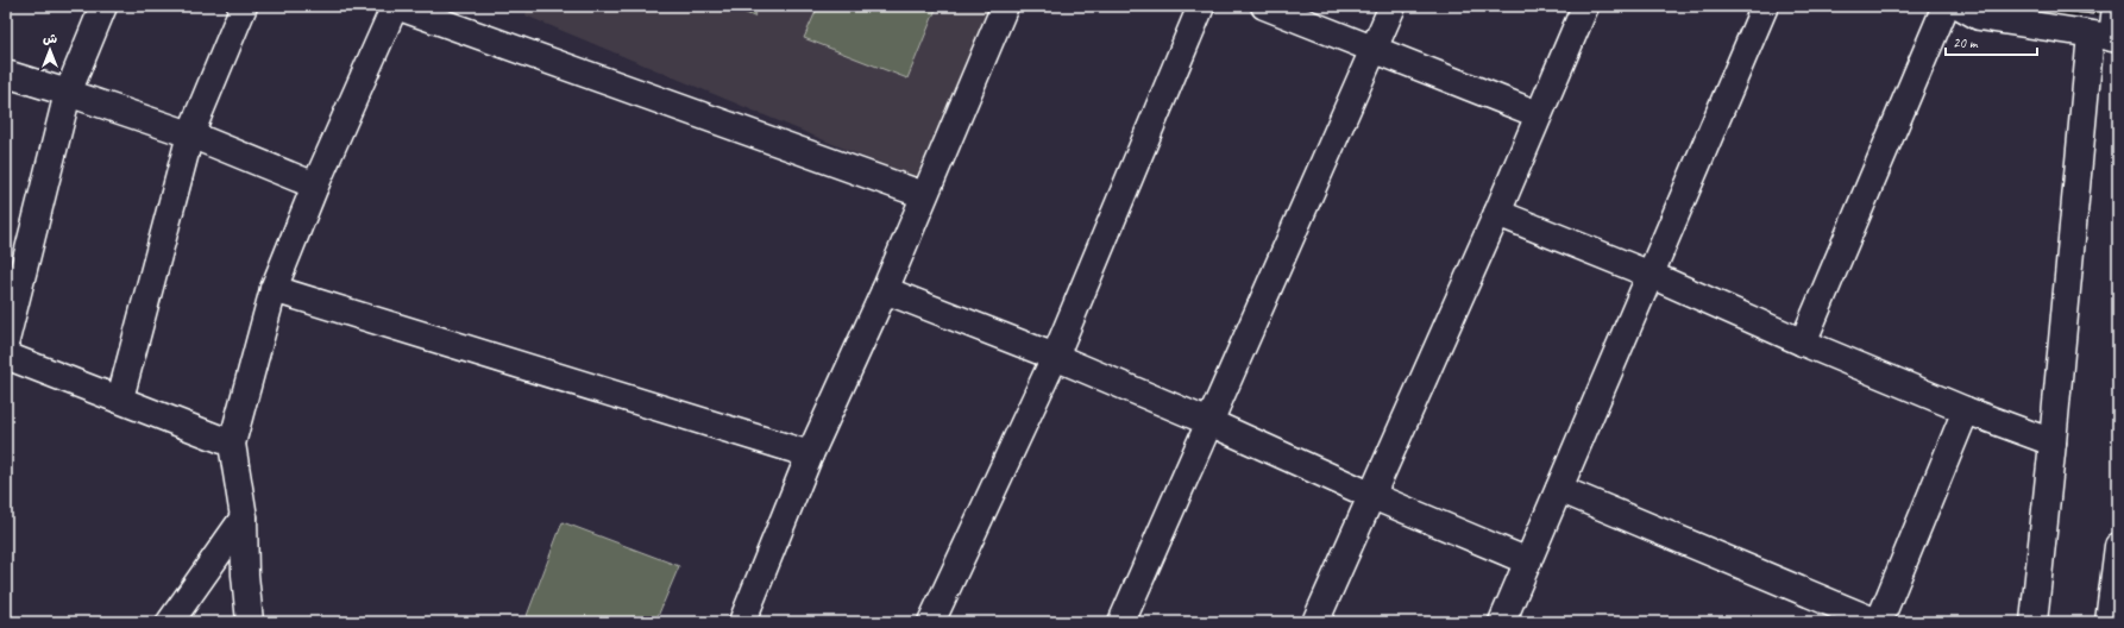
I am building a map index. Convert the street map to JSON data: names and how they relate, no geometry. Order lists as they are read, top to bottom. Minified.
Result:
{"scale_bar":"20 m","north":"top"}
